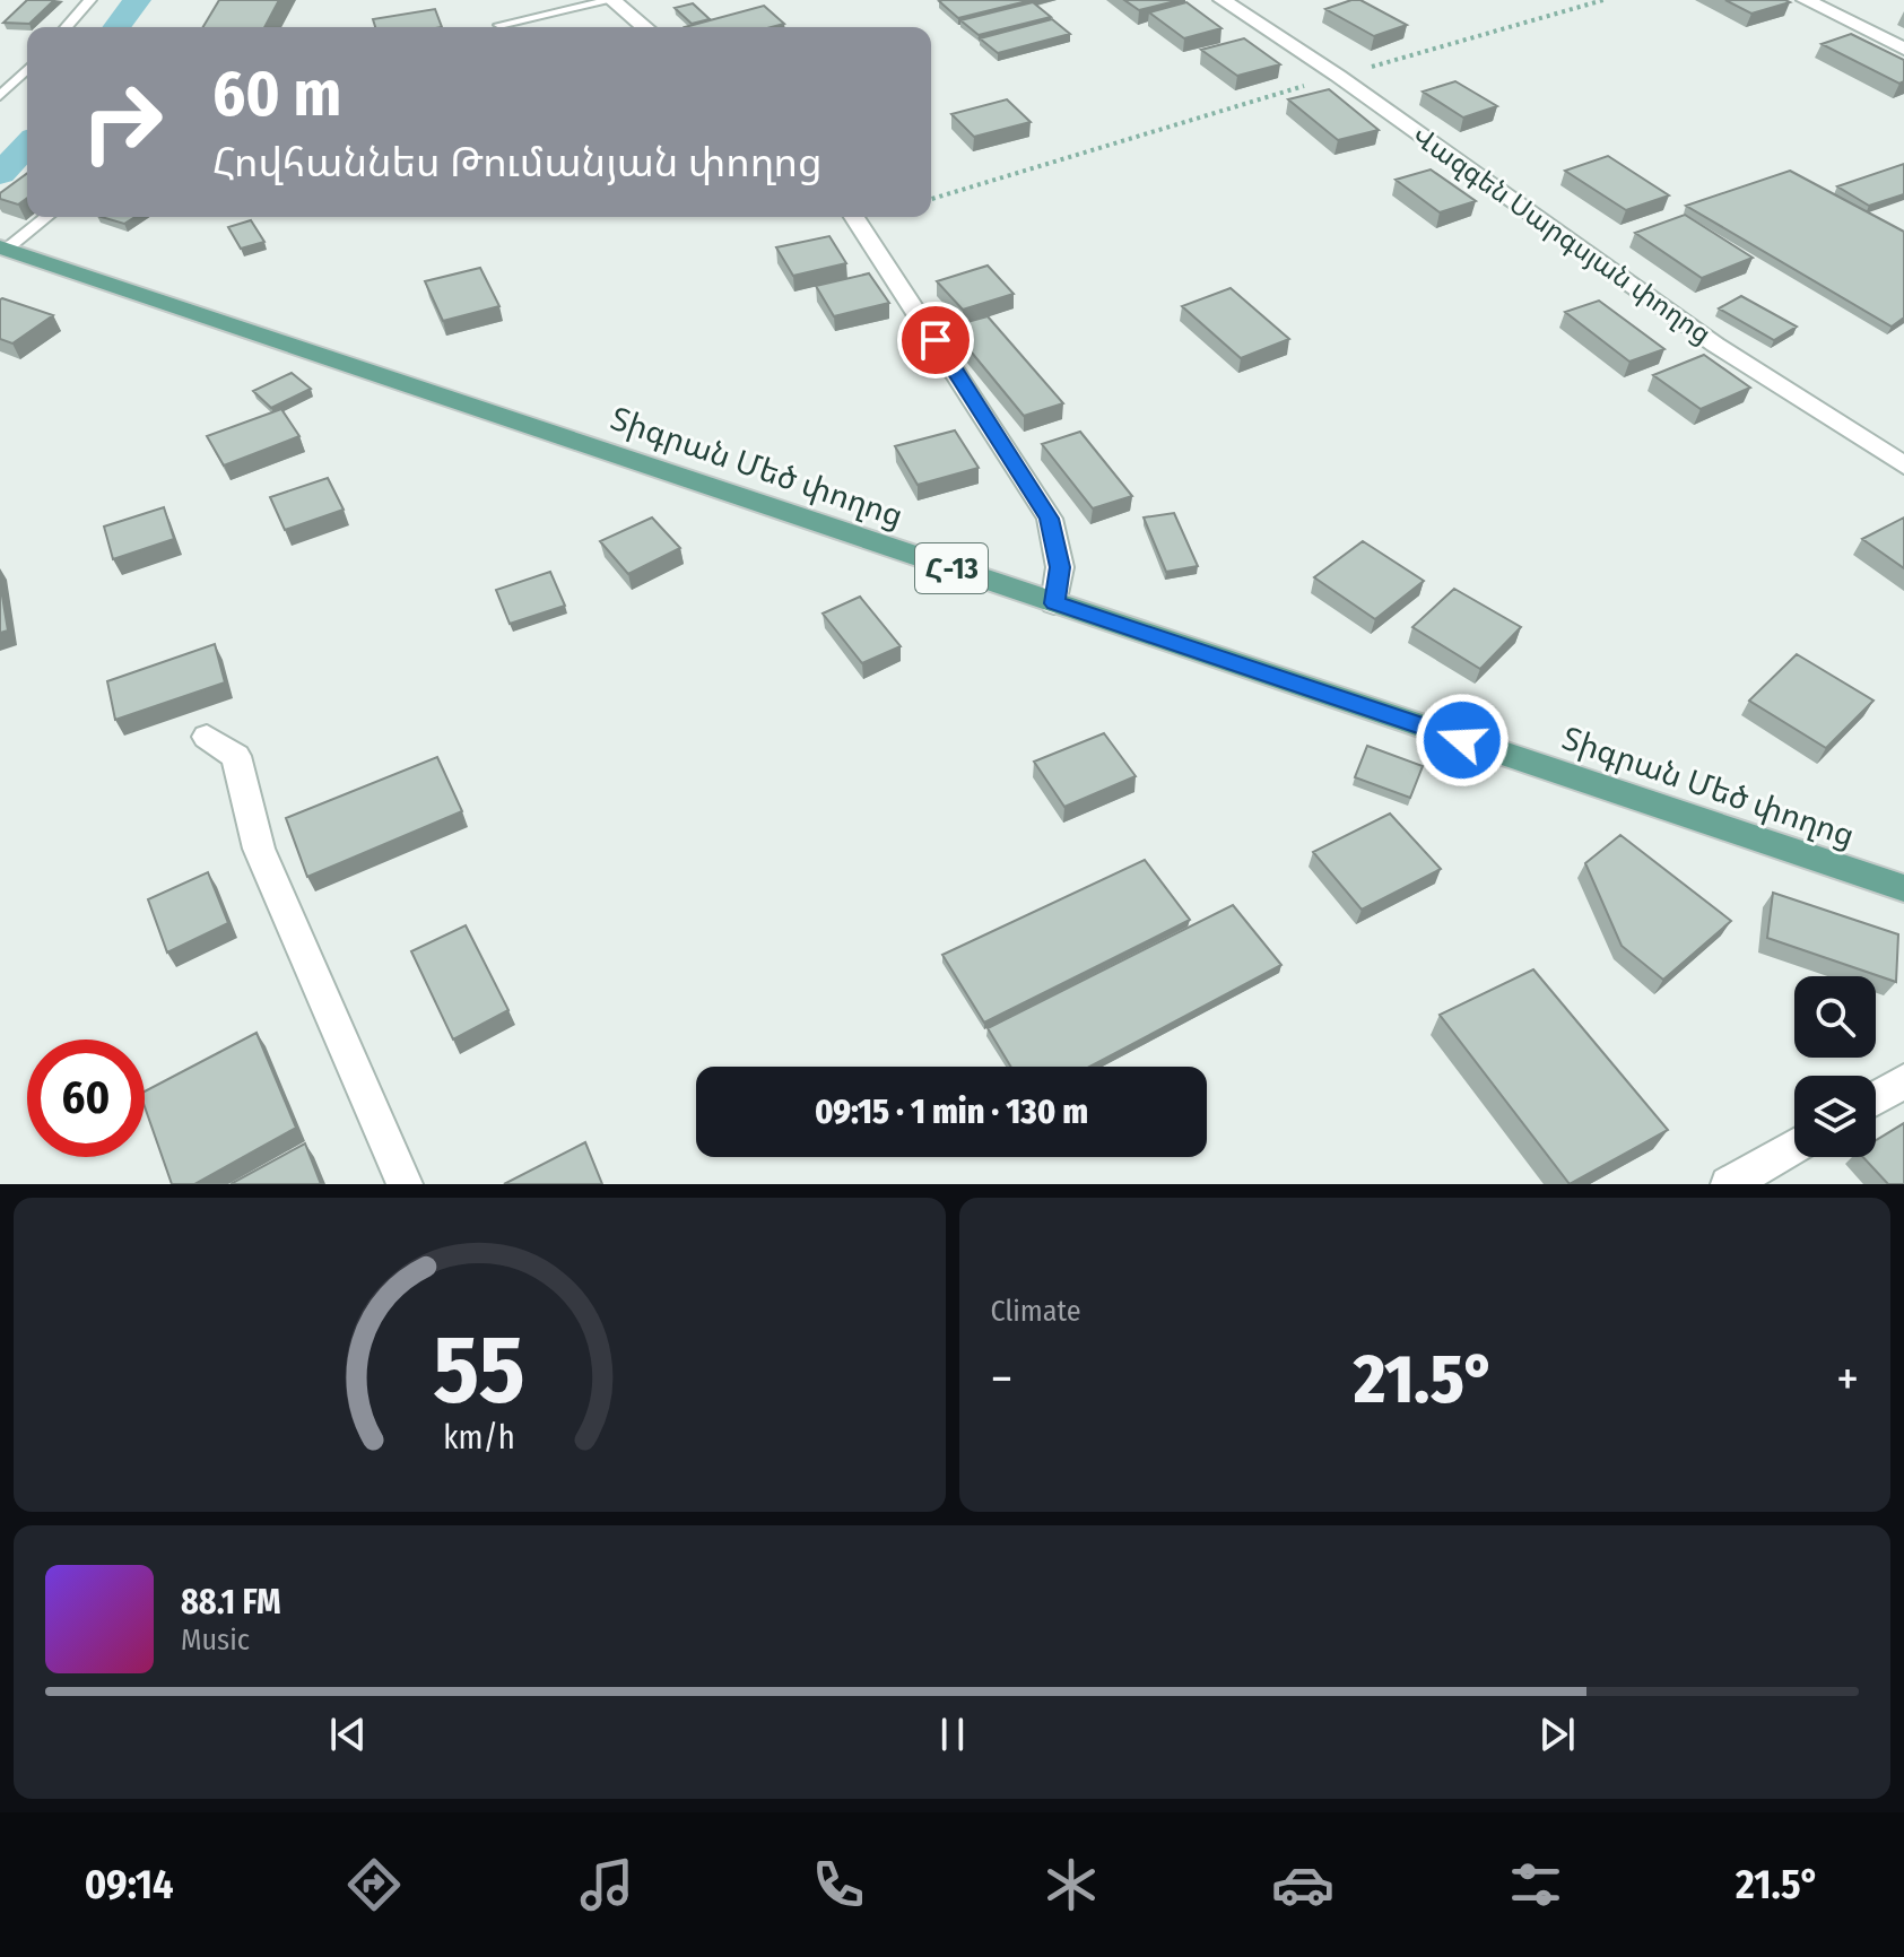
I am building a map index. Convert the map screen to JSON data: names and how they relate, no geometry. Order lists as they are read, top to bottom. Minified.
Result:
{"streets":{"main road":["Տիգրան Մեծ փողոց","Հ-13"],"street":["Վազգեն Սարգսյան փողոց"]},"page":{"turn":["60 m","Հովհաննես Թումանյան փողոց"],"limit":"60","trip":"09:15 · 1 min · 130 m","tile":"Climate","heat":["−","21.5°","+"],"song":["88.1 FM","Music"],"tabs":["09:14","21.5°"],"gauge":["55","km/h"]}}
